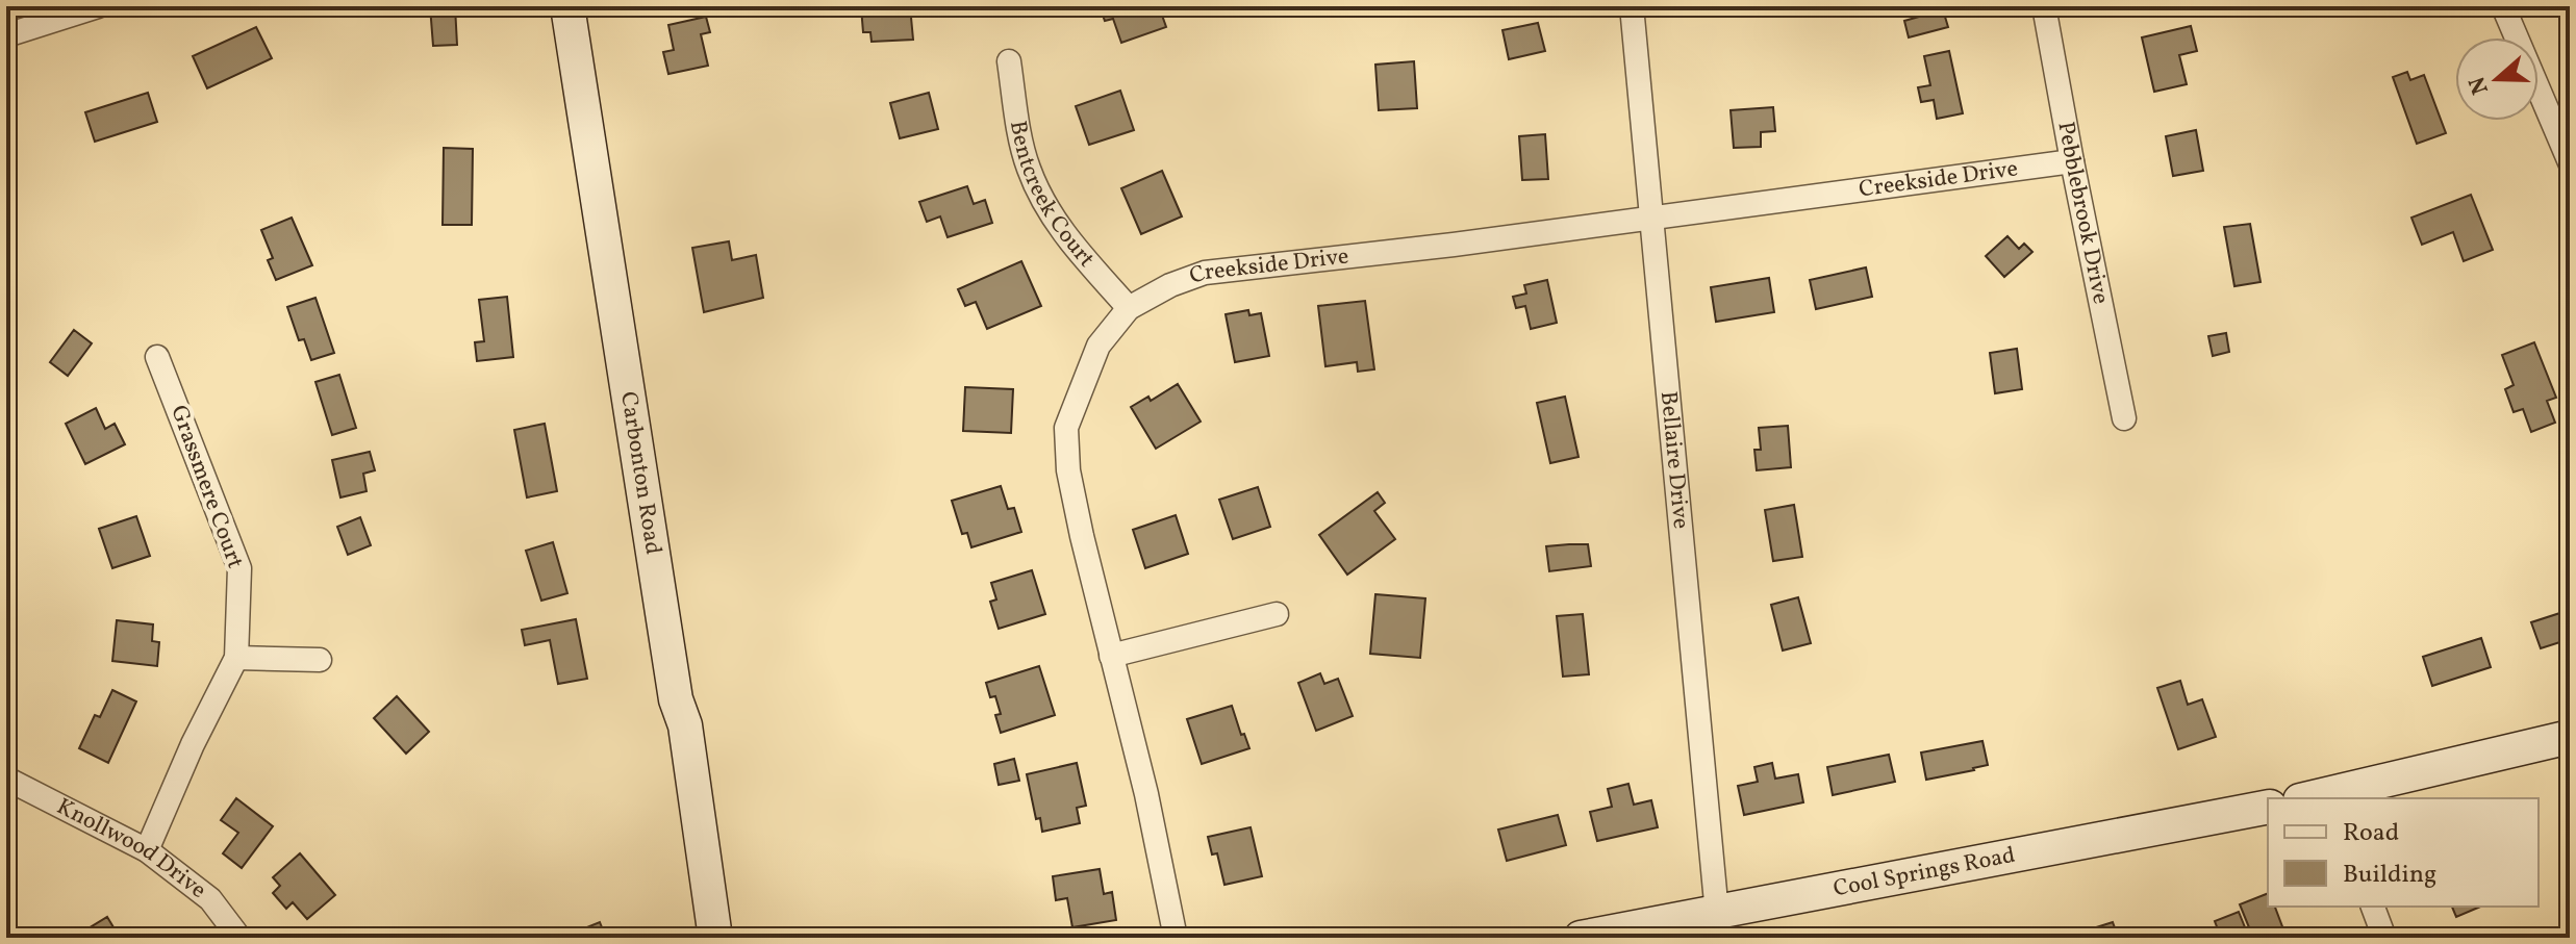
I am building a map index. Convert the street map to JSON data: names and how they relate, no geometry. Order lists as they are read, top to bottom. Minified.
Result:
{"streets":{"street":["Creekside Drive","Bentcreek Court","Pebblebrook Drive","Bellaire Drive","Carbonton Road","Grassmere Court","Knollwood Drive","Cool Springs Road"]},"crossings":[["Creekside Drive","Bentcreek Court"],["Creekside Drive","Pebblebrook Drive"],["Creekside Drive","Bellaire Drive"],["Bellaire Drive","Cool Springs Road"],["Grassmere Court","Knollwood Drive"]],"legend":["Road","Building"],"north":"left"}
